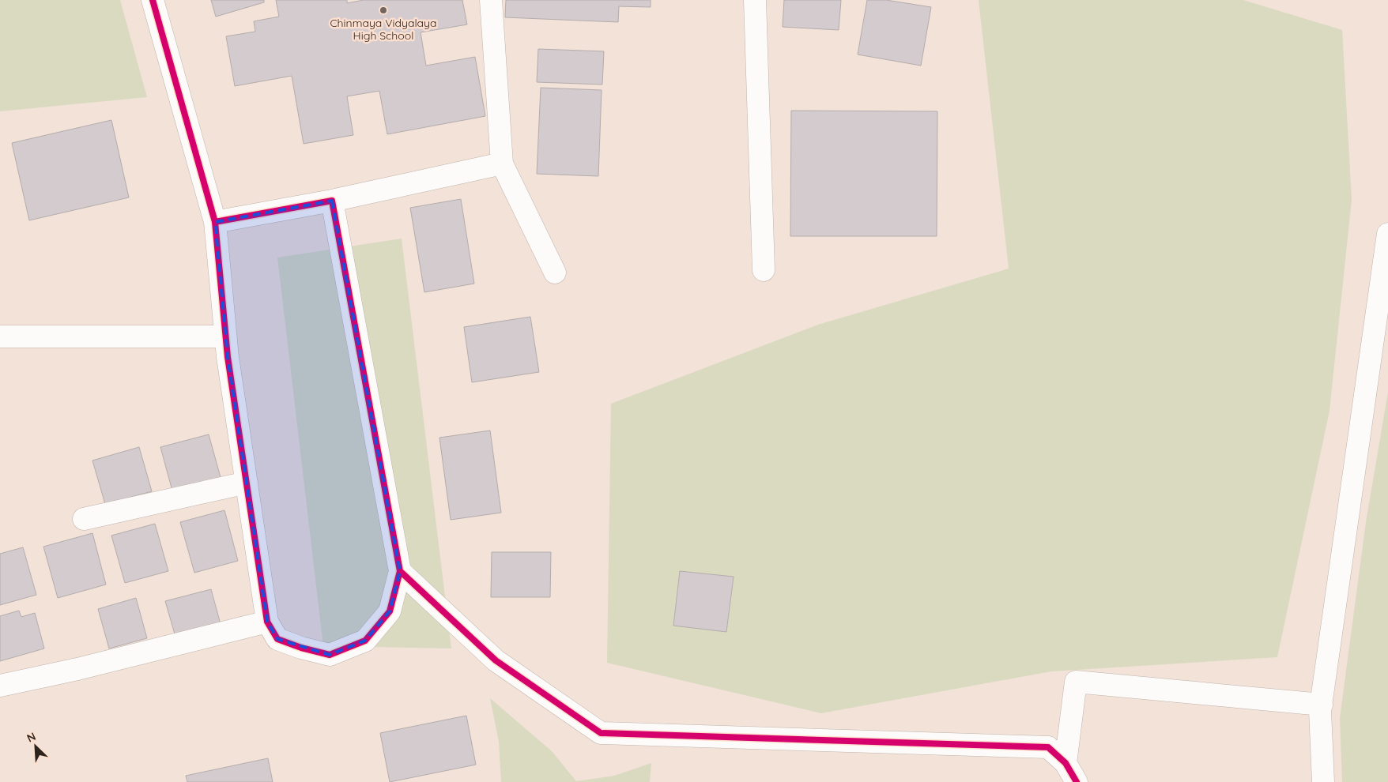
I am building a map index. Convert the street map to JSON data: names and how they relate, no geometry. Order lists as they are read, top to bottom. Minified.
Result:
{"places":["Chinmaya Vidyalaya High School"],"north":"top left"}
